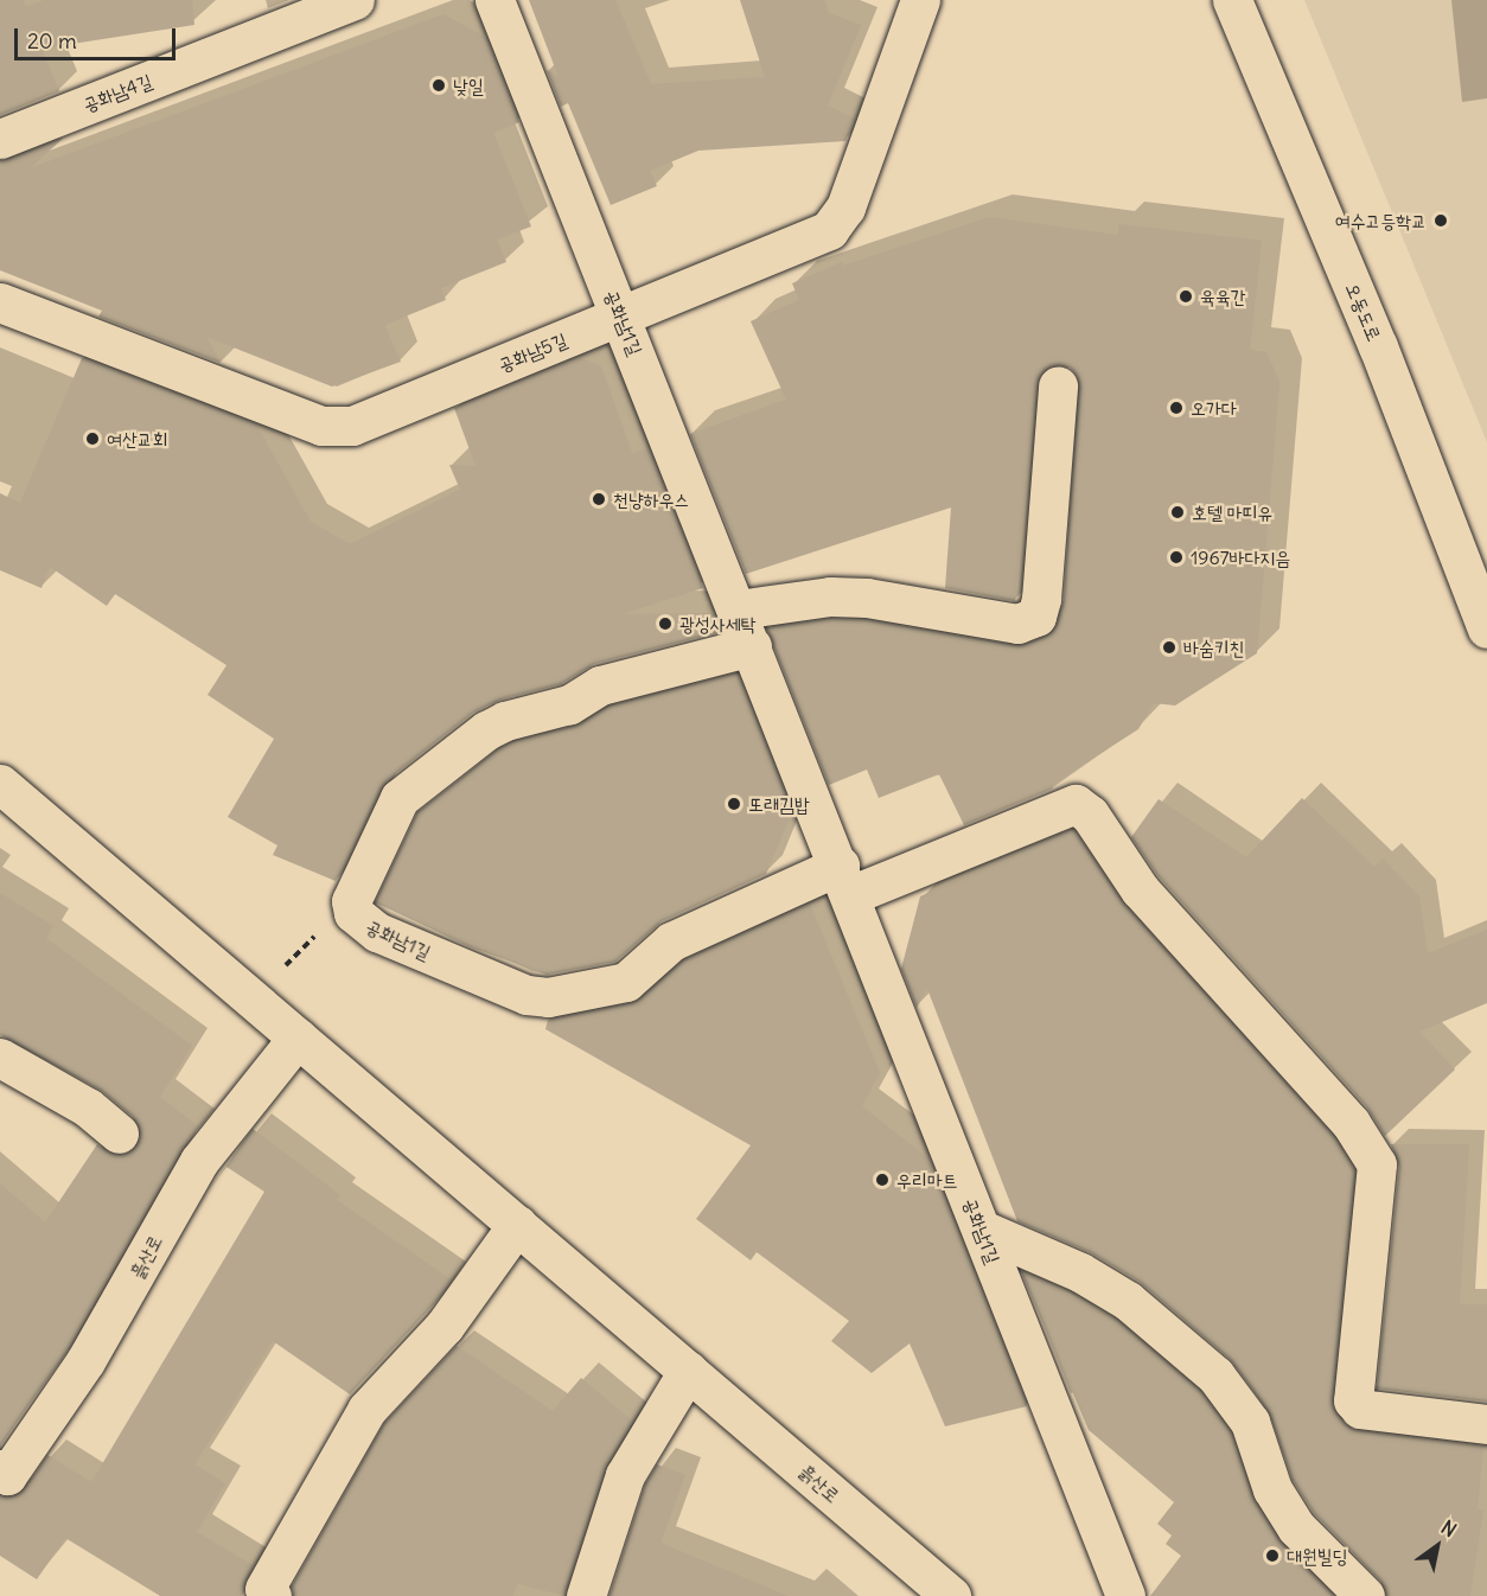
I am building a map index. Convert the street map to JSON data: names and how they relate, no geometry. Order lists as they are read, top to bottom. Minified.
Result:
{"streets":{"street":["공화남4길","오동도로","공화남1길","공화남5길","흙산로"]},"crossings":[["공화남1길","공화남5길"]],"places":["낮일","여수고등학교","육육간","오가다","여산교회","천냥하우스","호텔 마띠유","1967바다지음","광성사세탁","바숨키친","또래김밥","우리마트","대원빌딩"],"scale_bar":"20 m","north":"top right"}
